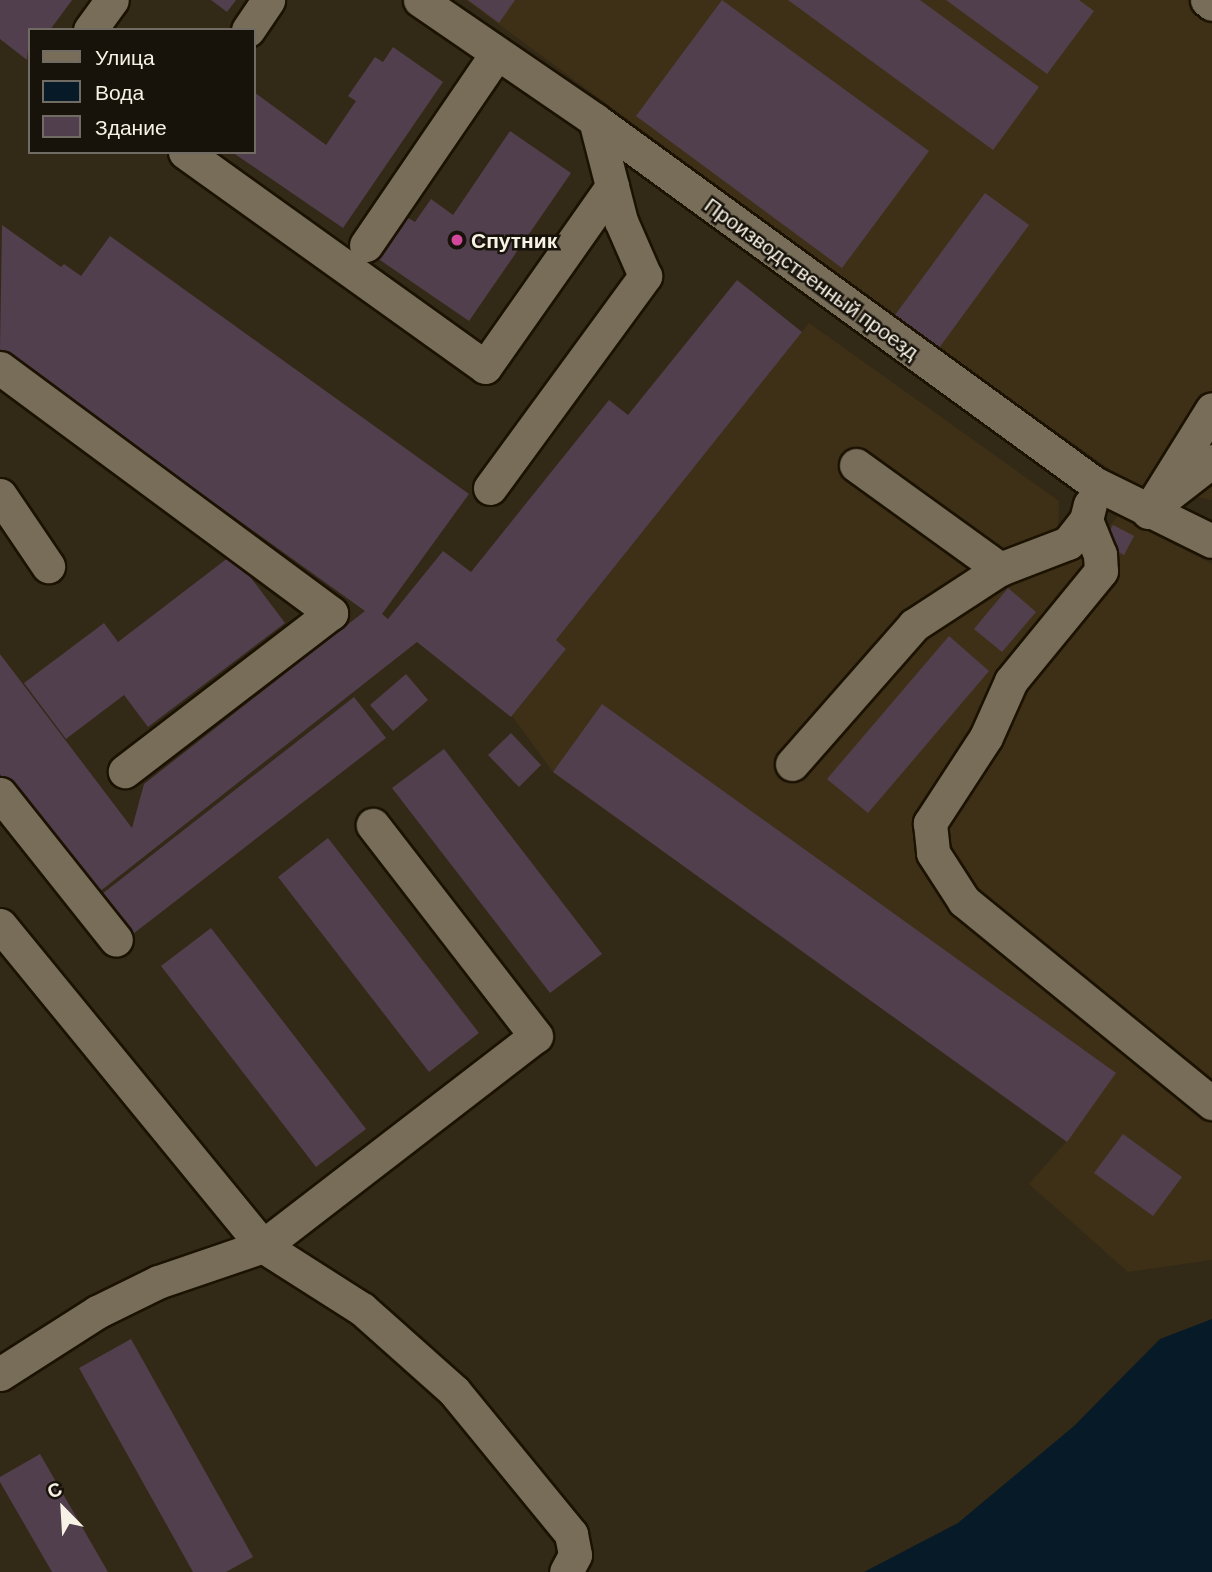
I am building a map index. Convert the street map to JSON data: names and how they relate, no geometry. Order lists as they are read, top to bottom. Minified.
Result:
{"streets":{"street":["Производственный проезд"]},"places":["Спутник"],"legend":["Улица","Вода","Здание"],"north":"top left"}
